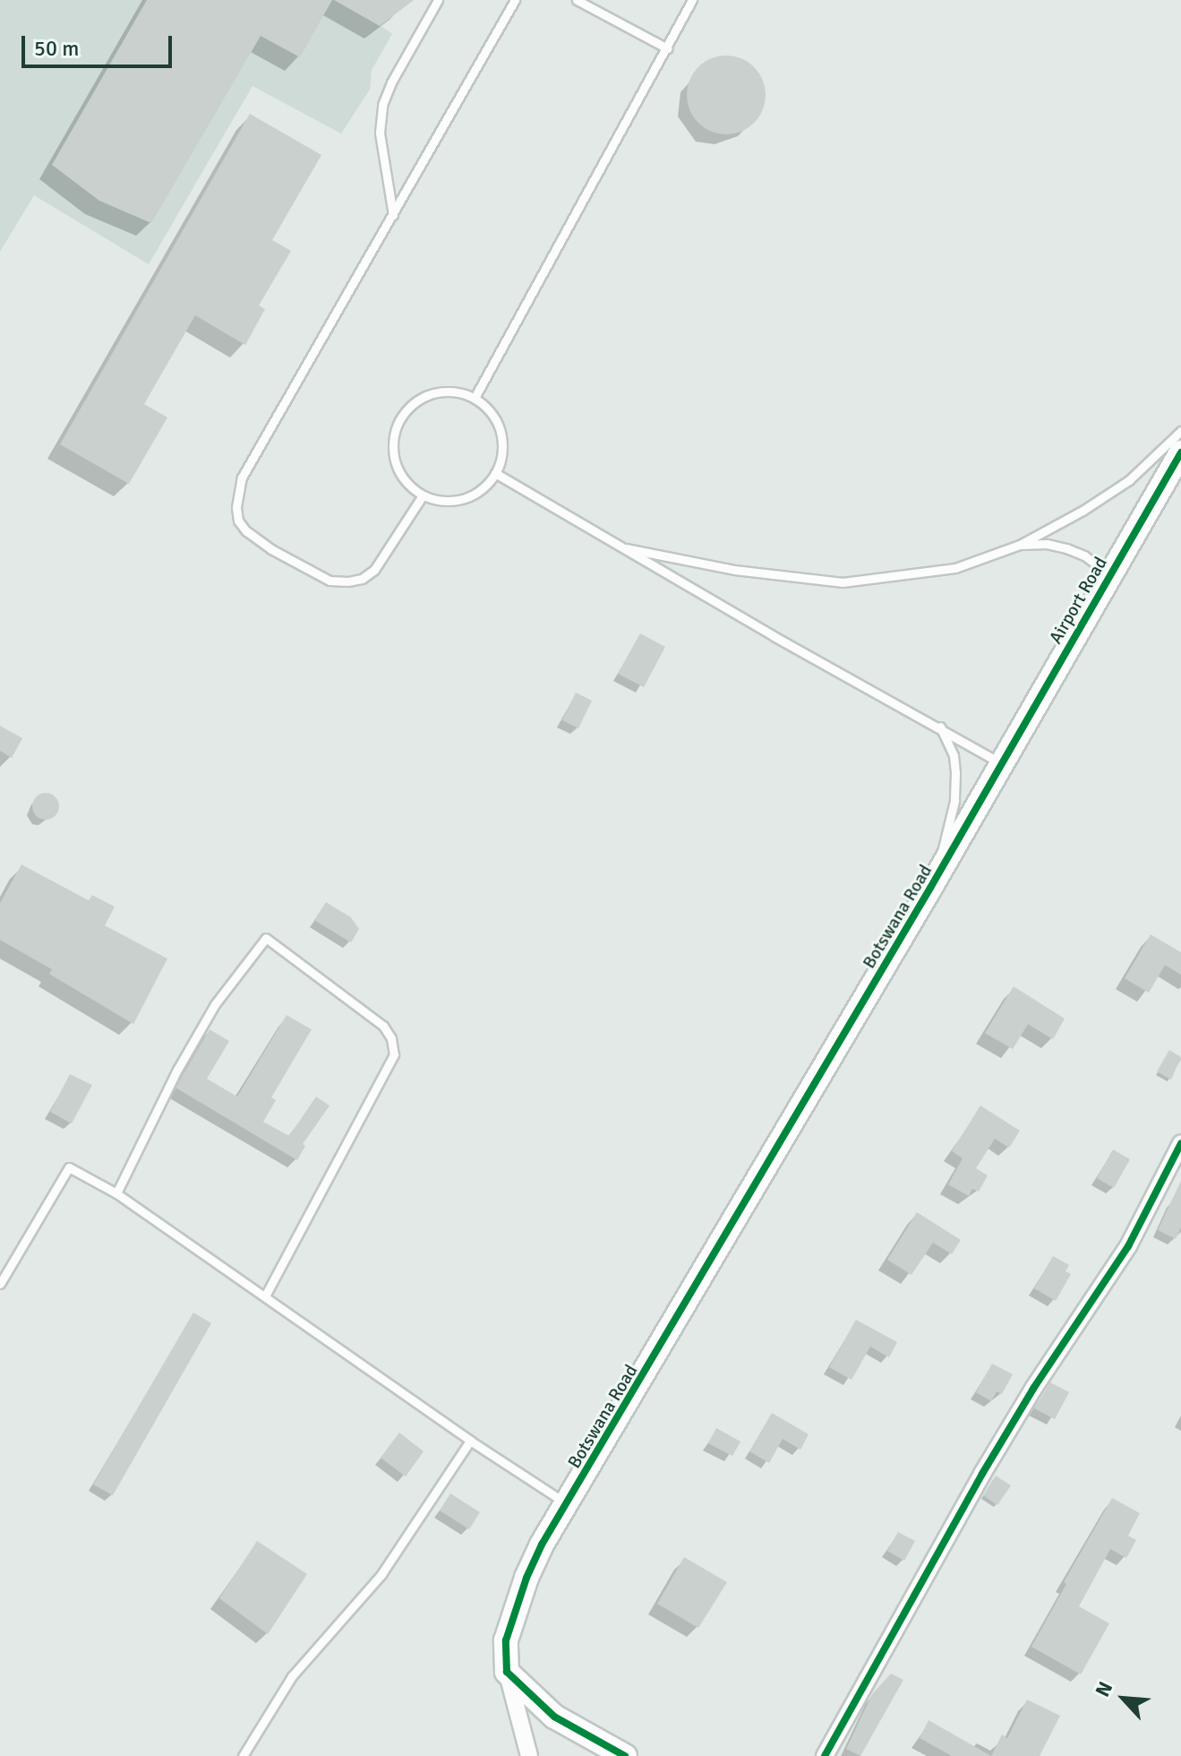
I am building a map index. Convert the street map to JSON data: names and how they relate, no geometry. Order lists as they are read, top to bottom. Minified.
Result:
{"streets":{"street":["Airport Road","Botswana Road"]},"crossings":[["Airport Road","Botswana Road"]],"scale_bar":"50 m","north":"top left"}
